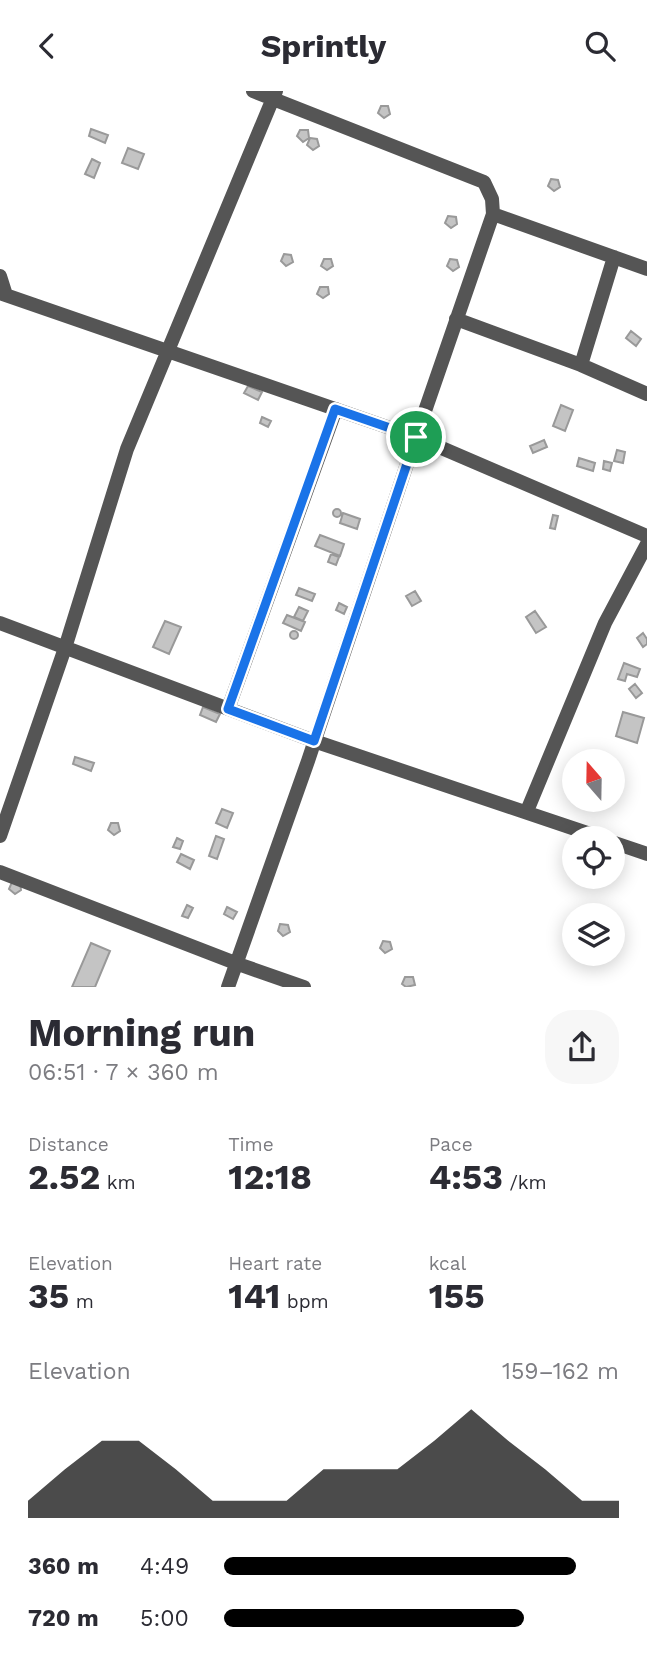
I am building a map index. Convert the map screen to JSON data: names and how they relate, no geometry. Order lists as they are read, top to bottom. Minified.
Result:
{"north":"top","page":{"header":"Sprintly","heading":["Morning run","06:51 · 7 × 360 m"],"stats":[["Distance","2.52 km"],["Time","12:18"],["Pace","4:53 /km"],["Elevation","35 m"],["Heart rate","141 bpm"],["kcal","155"]],"chart":["Elevation","159–162 m"],"list":[{"name":"360 m","note":"4:49"},{"name":"720 m","note":"5:00"}]}}
